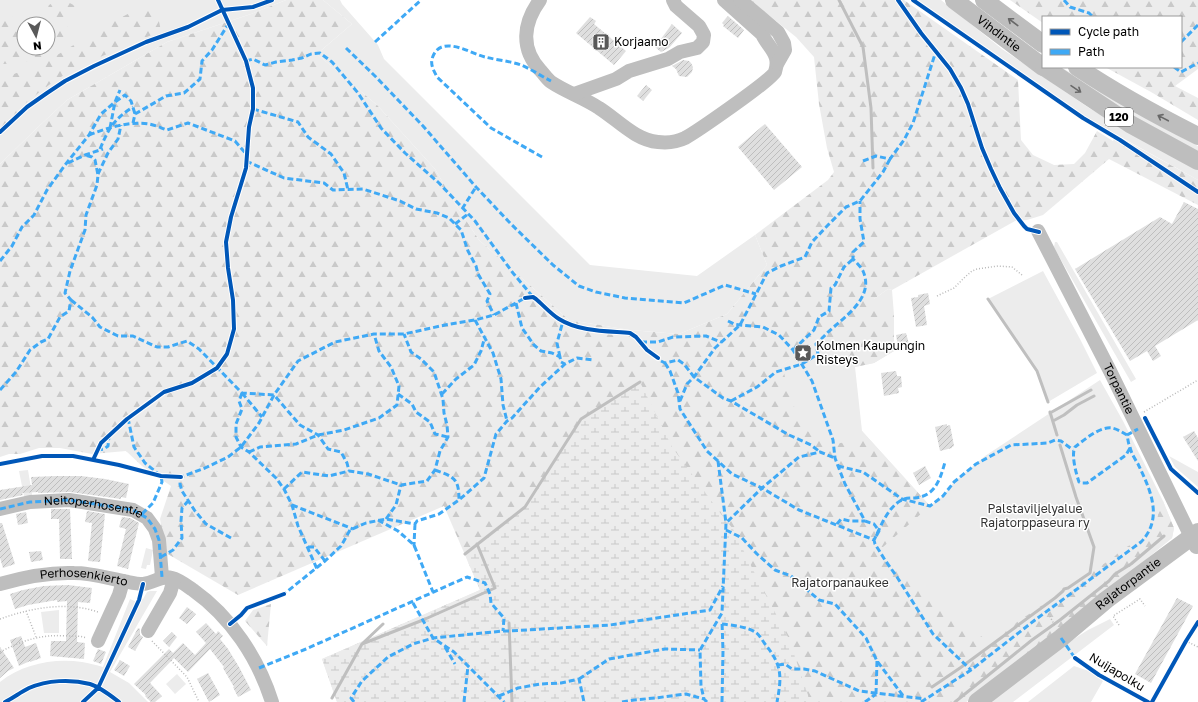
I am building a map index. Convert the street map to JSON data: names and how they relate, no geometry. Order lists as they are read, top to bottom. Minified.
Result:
{"streets":{"main road":["Vihdintie","120","Rajatorpantie"],"street":["Torpantie","Neitoperhosentie","Perhosenkierto"],"cycle path":["Nuijapolku"]},"crossings":[["Torpantie","Rajatorpantie"],["Neitoperhosentie","Perhosenkierto"]],"parks":["Palstaviljelyalue Rajatorppaseura ry","Rajatorpanaukee"],"places":{"building":["Korjaamo"],"place":["Kolmen Kaupungin Risteys"]},"legend":["Cycle path","Path"],"north":"bottom"}
